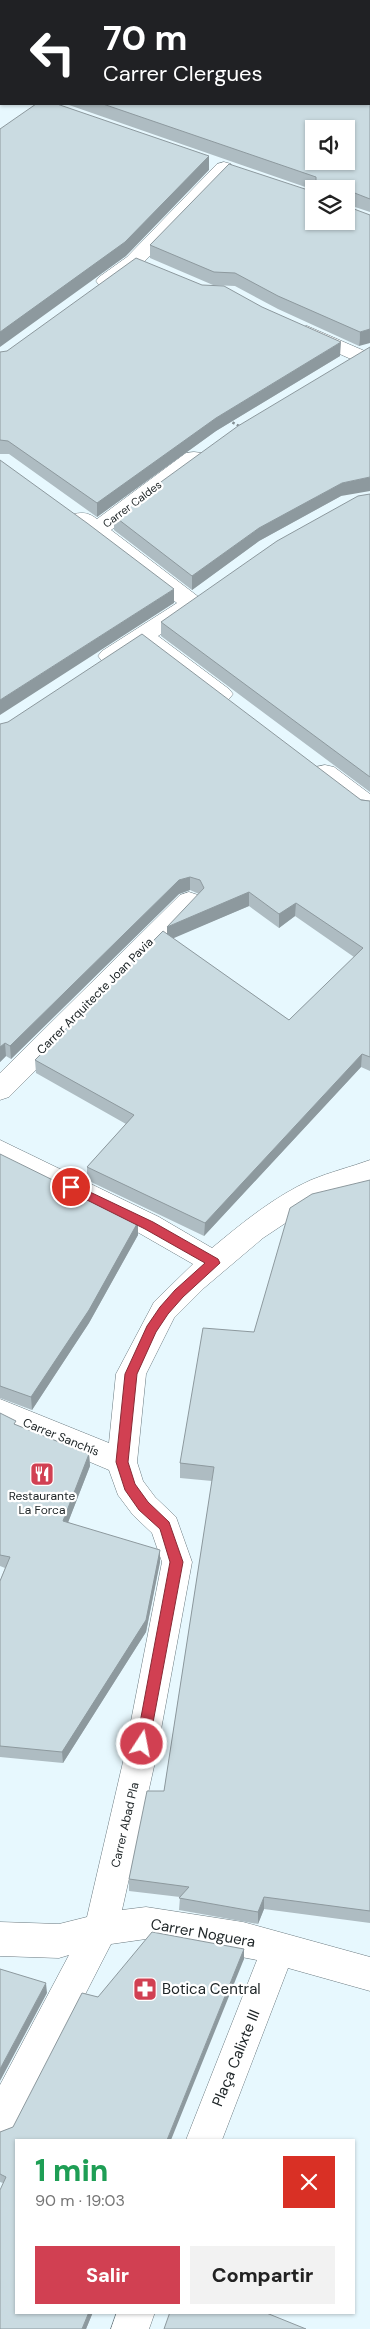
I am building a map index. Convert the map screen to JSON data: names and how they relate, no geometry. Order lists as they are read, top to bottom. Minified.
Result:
{"streets":{"street":["Carrer Caldes","Carrer Arquitecte Joan Pavia","Carrer Sanchís","Carrer Abad Pla","Carrer Noguera","Plaça Calixte III"]},"crossings":[["Carrer Sanchís","Carrer Abad Pla"],["Carrer Abad Pla","Carrer Noguera"],["Carrer Noguera","Plaça Calixte III"]],"places":{"restaurant":["Restaurante La Forca"],"pharmacy":["Botica Central"]},"page":{"turn":["70 m","Carrer Clergues"],"heading":["1 min","90 m · 19:03"],"buttons":["Salir","Compartir"]}}
